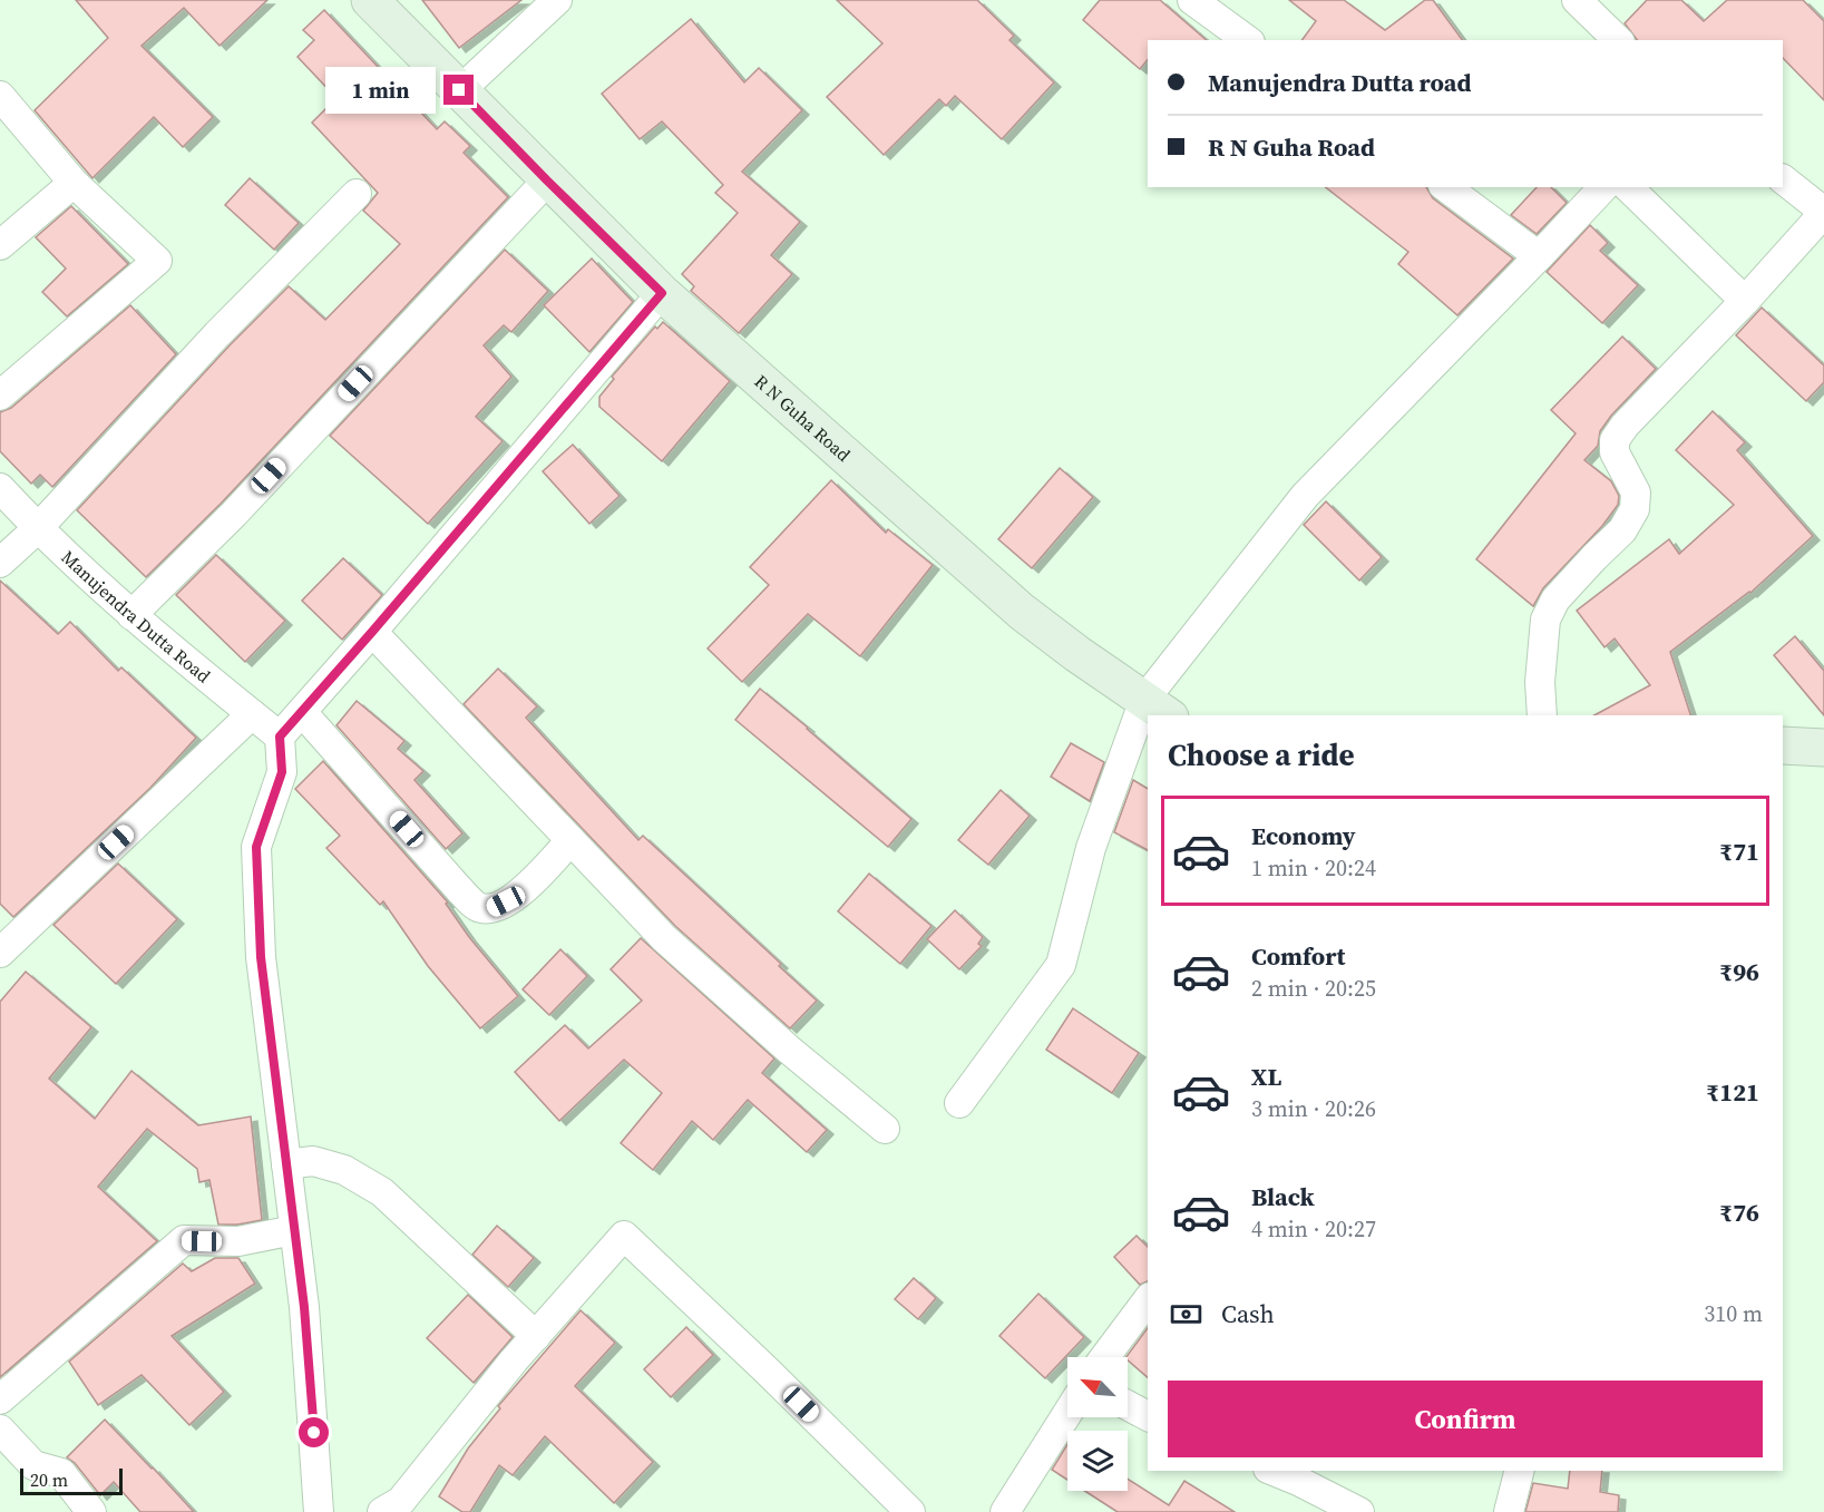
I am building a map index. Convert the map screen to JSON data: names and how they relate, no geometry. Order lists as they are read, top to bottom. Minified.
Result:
{"streets":{"street":["R N Guha Road","Manujendra Dutta Road"]},"scale_bar":"20 m","north":"top left","page":{"banner":["Manujendra Dutta road","R N Guha Road"],"bubble":"1 min","heading":"Choose a ride","list":[{"name":"Economy","note":"1 min · 20:24","value":"₹71"},{"name":"Comfort","note":"2 min · 20:25","value":"₹96"},{"name":"XL","note":"3 min · 20:26","value":"₹121"},{"name":"Black","note":"4 min · 20:27","value":"₹76"}],"pay":["Cash","310 m"],"buttons":"Confirm","scale":"20 m"}}
